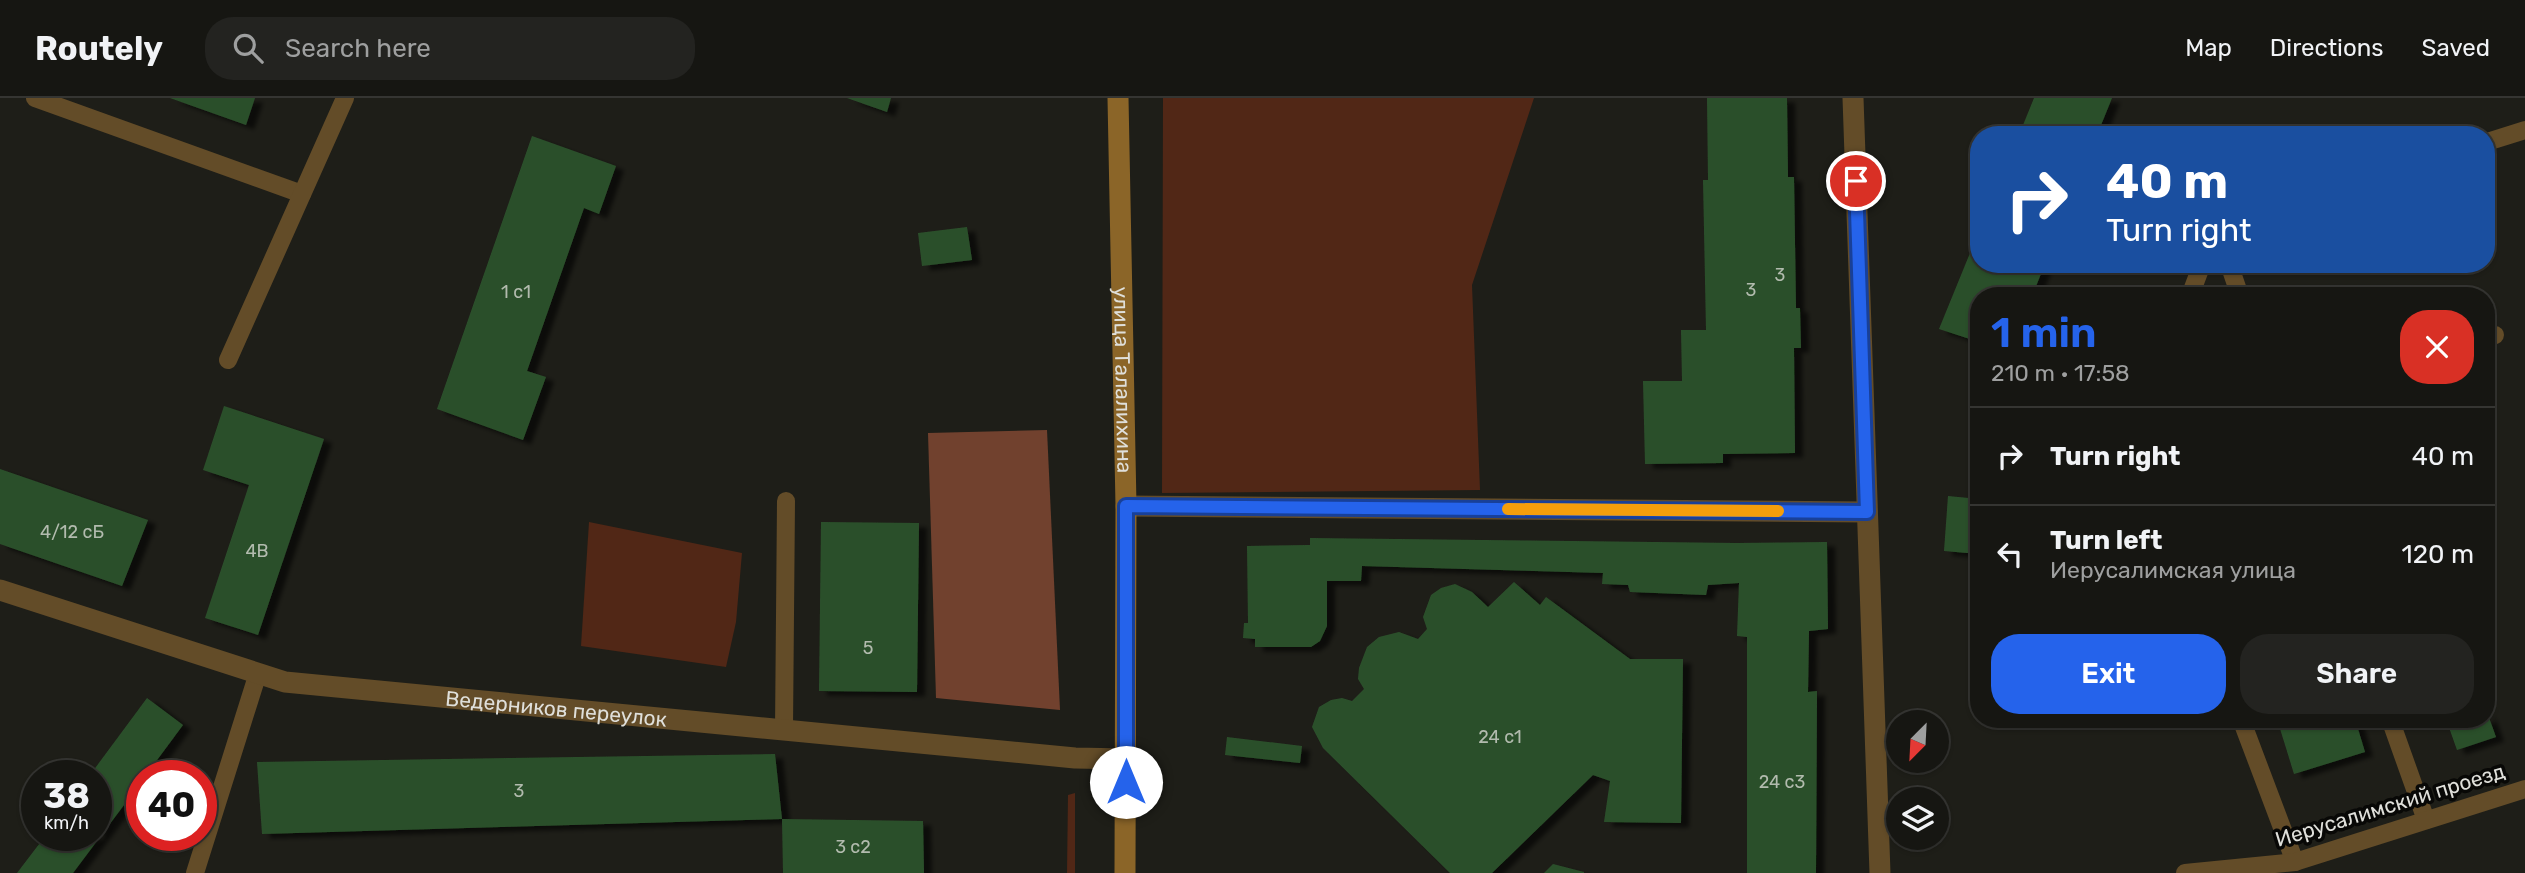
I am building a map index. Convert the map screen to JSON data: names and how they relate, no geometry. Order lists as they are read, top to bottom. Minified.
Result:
{"streets":{"street":["улица Талалихина","Ведерников переулок"],"lane":["Иерусалимский проезд"]},"crossings":[["улица Талалихина","Ведерников переулок"]],"house_numbers":["3","3","1 с1","4/12 сБ","4В","5","24 с1","24 с3","3","3 с2"],"north":"bottom left","page":{"header":"Routely","search":"Search here","nav":["Map","Directions","Saved"],"turn":["40 m","Turn right"],"heading":["1 min","210 m · 17:58"],"list":[{"name":"Turn right","value":"40 m"},{"name":"Turn left","note":"Иерусалимская улица","value":"120 m"}],"buttons":["Exit","Share"],"speed":"38 km/h","limit":"40"}}
